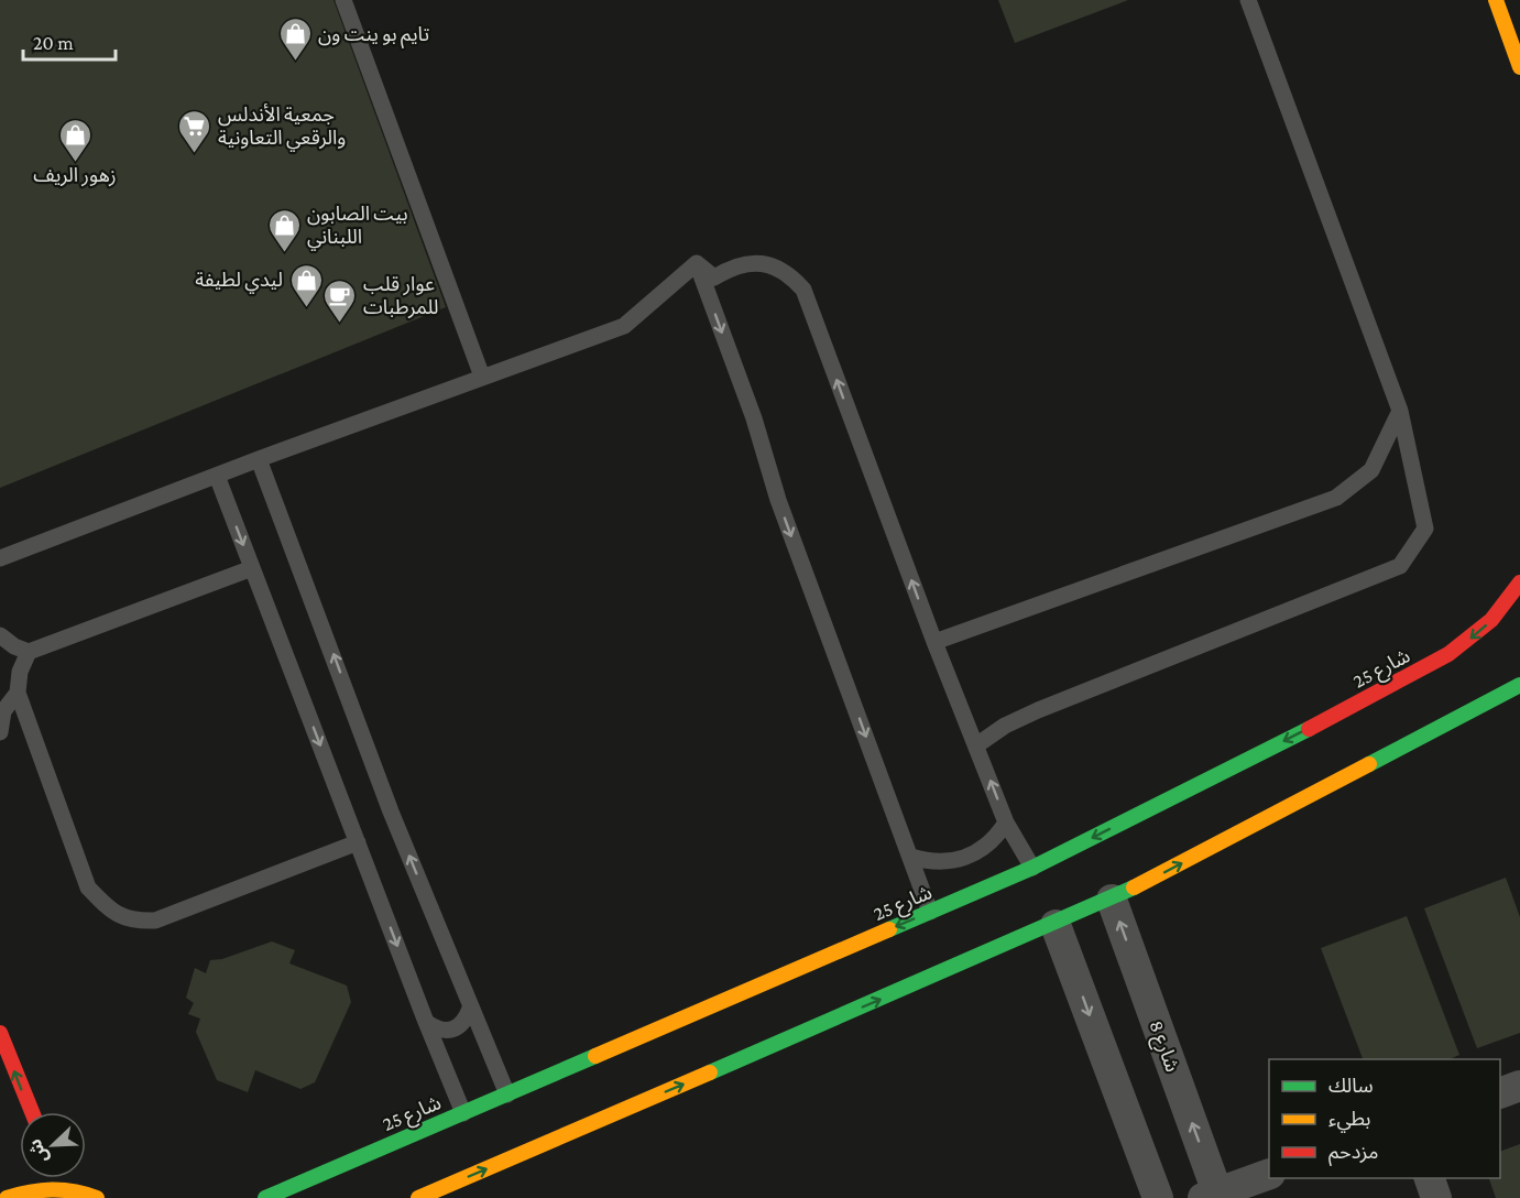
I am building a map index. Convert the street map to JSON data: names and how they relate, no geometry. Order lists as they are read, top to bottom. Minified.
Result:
{"streets":{"main road":["شارع 25"],"street":["شارع 8"]},"places":{"shop":["تايم بو ينت ون","زهور الريف","بيت الصابون اللبناني","ليدي لطيفة"],"supermarket":["جمعية الأندلس والرقعي التعاونية"],"cafe":["عوار قلب للمرطبات"]},"legend":["سالك","بطيء","مزدحم"],"scale_bar":"20 m","north":"bottom left"}
